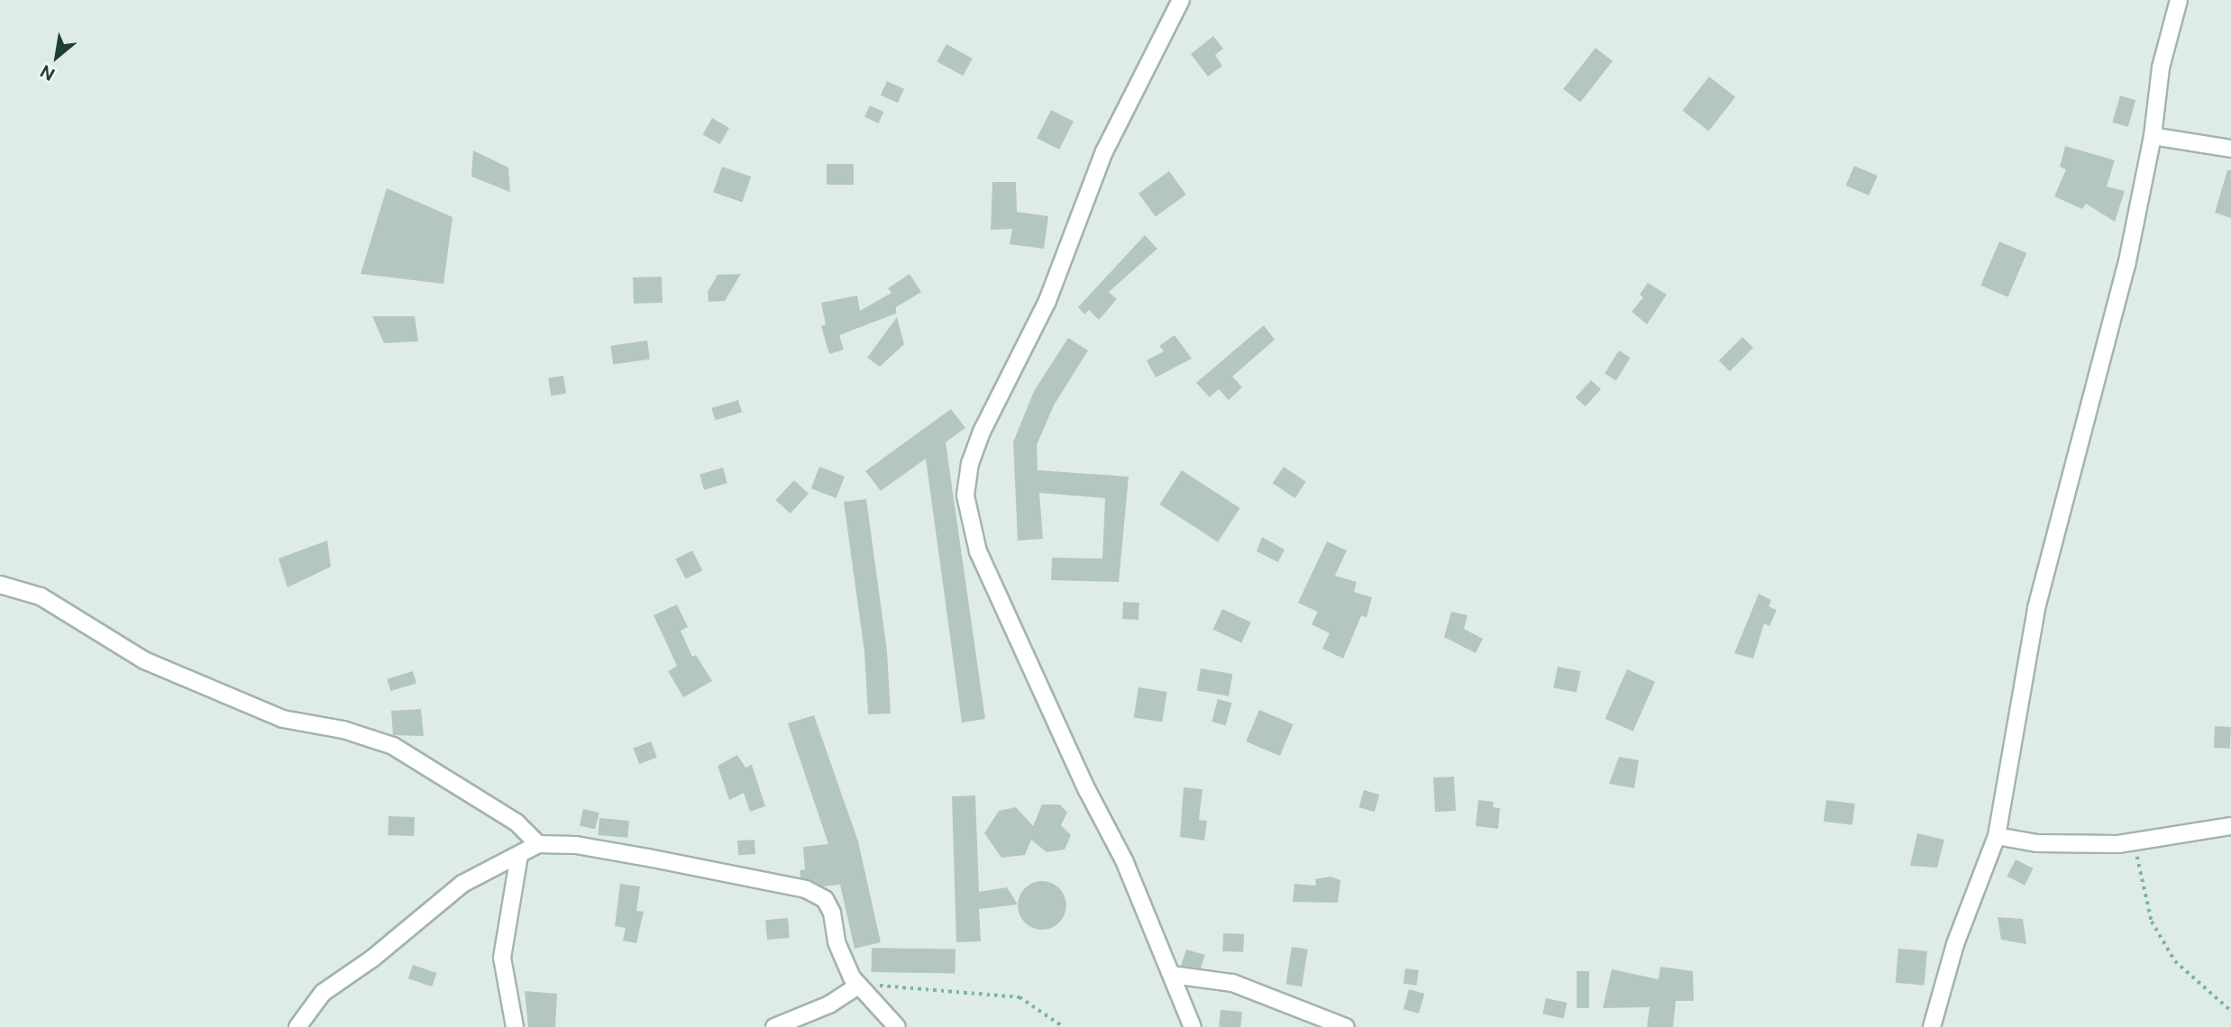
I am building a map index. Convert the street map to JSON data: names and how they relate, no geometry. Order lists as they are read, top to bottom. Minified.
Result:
{"north":"bottom left"}
